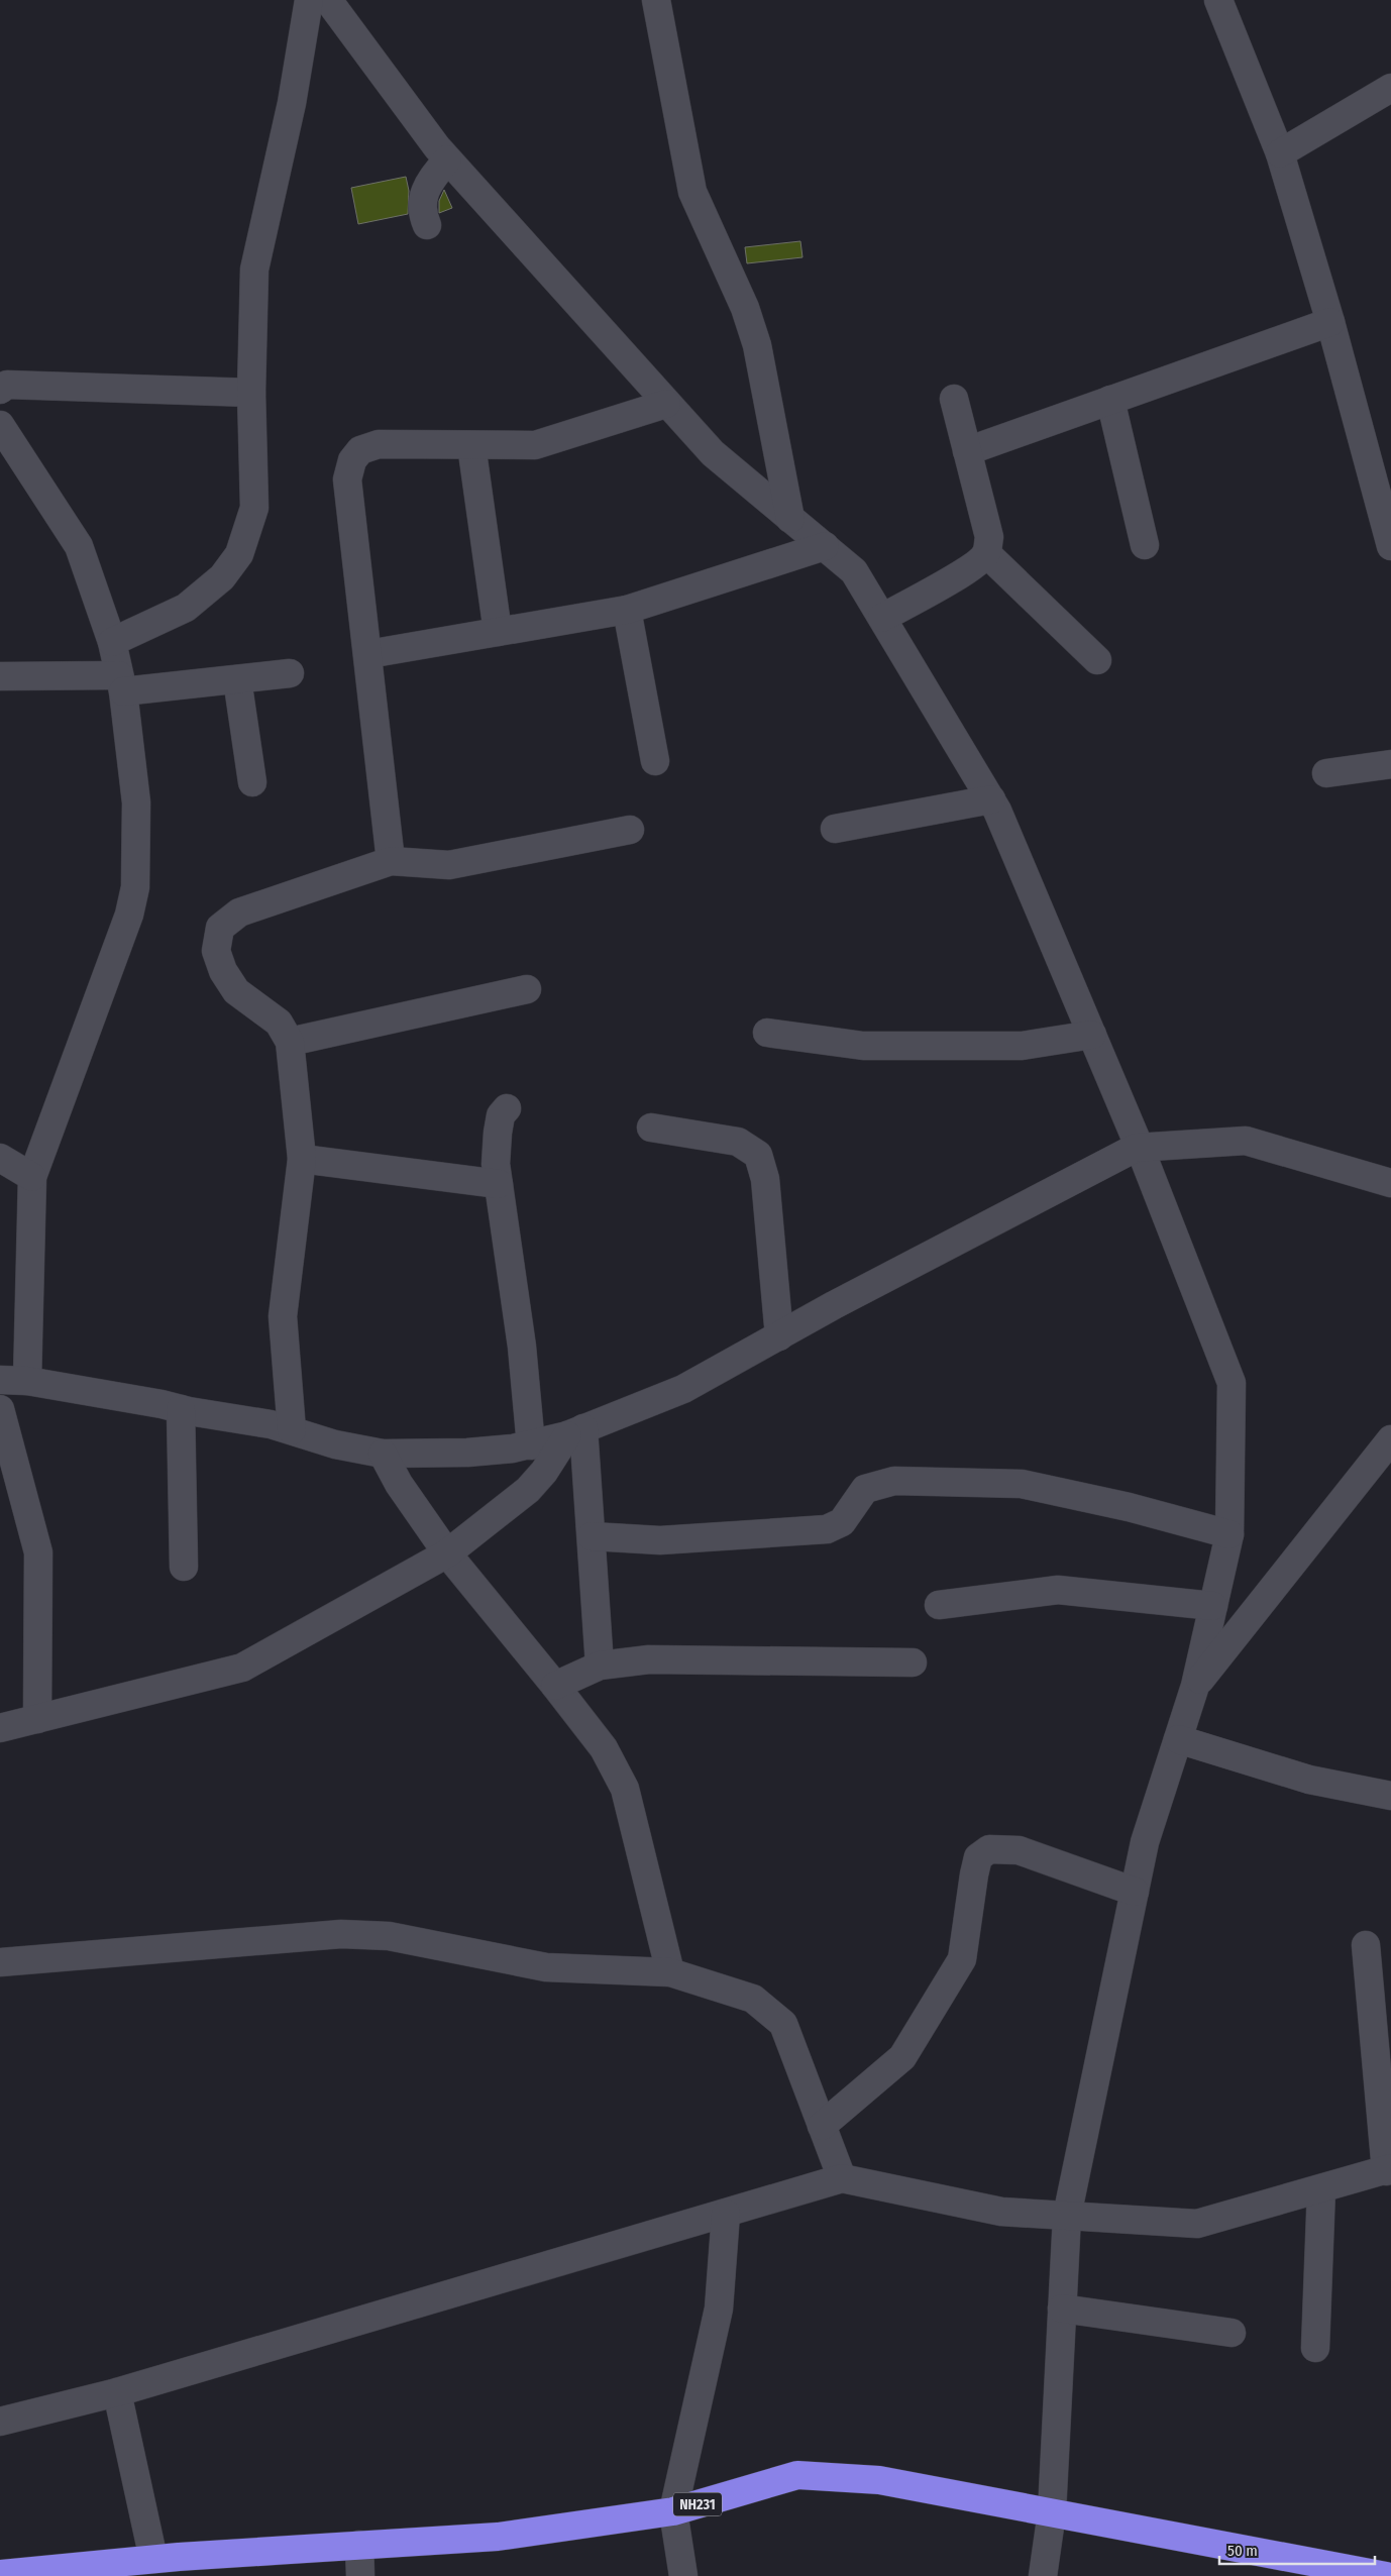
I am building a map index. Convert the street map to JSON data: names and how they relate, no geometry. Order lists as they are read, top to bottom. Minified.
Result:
{"streets":{"highway":["NH231"]},"scale_bar":"50 m"}
